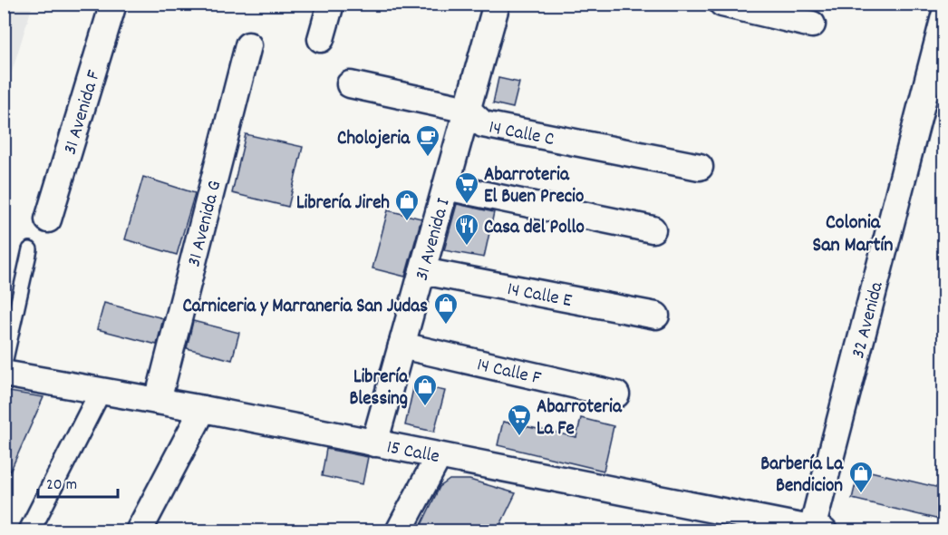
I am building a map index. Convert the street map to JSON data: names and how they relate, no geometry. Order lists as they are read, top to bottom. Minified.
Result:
{"streets":{"street":["31 Avenida F","14 Calle C","31 Avenida G","31 Avenida I","14 Calle E","32 Avenida","14 Calle F","15 Calle"]},"crossings":[["14 Calle C","31 Avenida I"],["31 Avenida G","15 Calle"],["31 Avenida I","14 Calle E"],["31 Avenida I","14 Calle F"],["31 Avenida I","15 Calle"],["32 Avenida","15 Calle"]],"districts":["Colonia San Martín"],"places":{"cafe":["Cholojeria"],"supermarket":["Abarroteria El Buen Precio","Abarroteria La Fe"],"shop":["Librería Jireh","Carniceria y Marraneria San Judas","Librería Blessing","Barbería La Bendicion"],"restaurant":["Casa del Pollo"]},"scale_bar":"20 m"}
